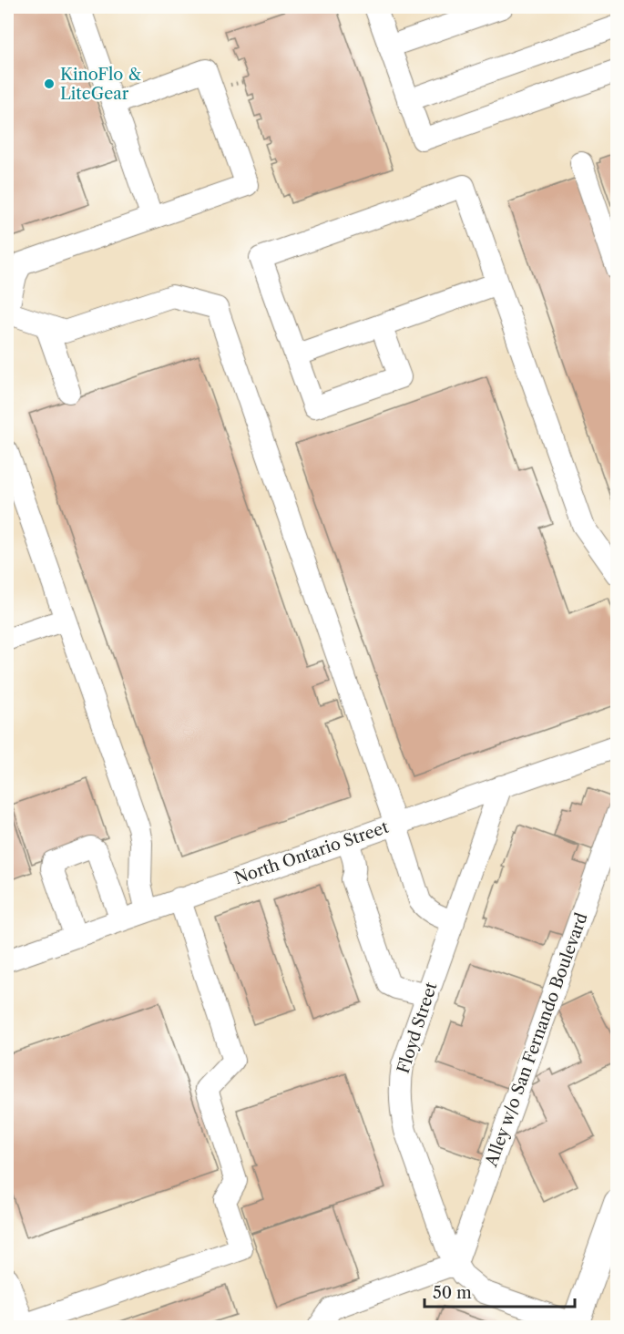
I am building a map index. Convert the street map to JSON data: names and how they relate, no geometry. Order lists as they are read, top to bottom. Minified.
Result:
{"streets":{"street":["North Ontario Street","Floyd Street","Alley w/o San Fernando Boulevard"]},"crossings":[["North Ontario Street","Floyd Street"],["Floyd Street","Alley w/o San Fernando Boulevard"]],"places":["KinoFlo & LiteGear"],"scale_bar":"50 m"}
